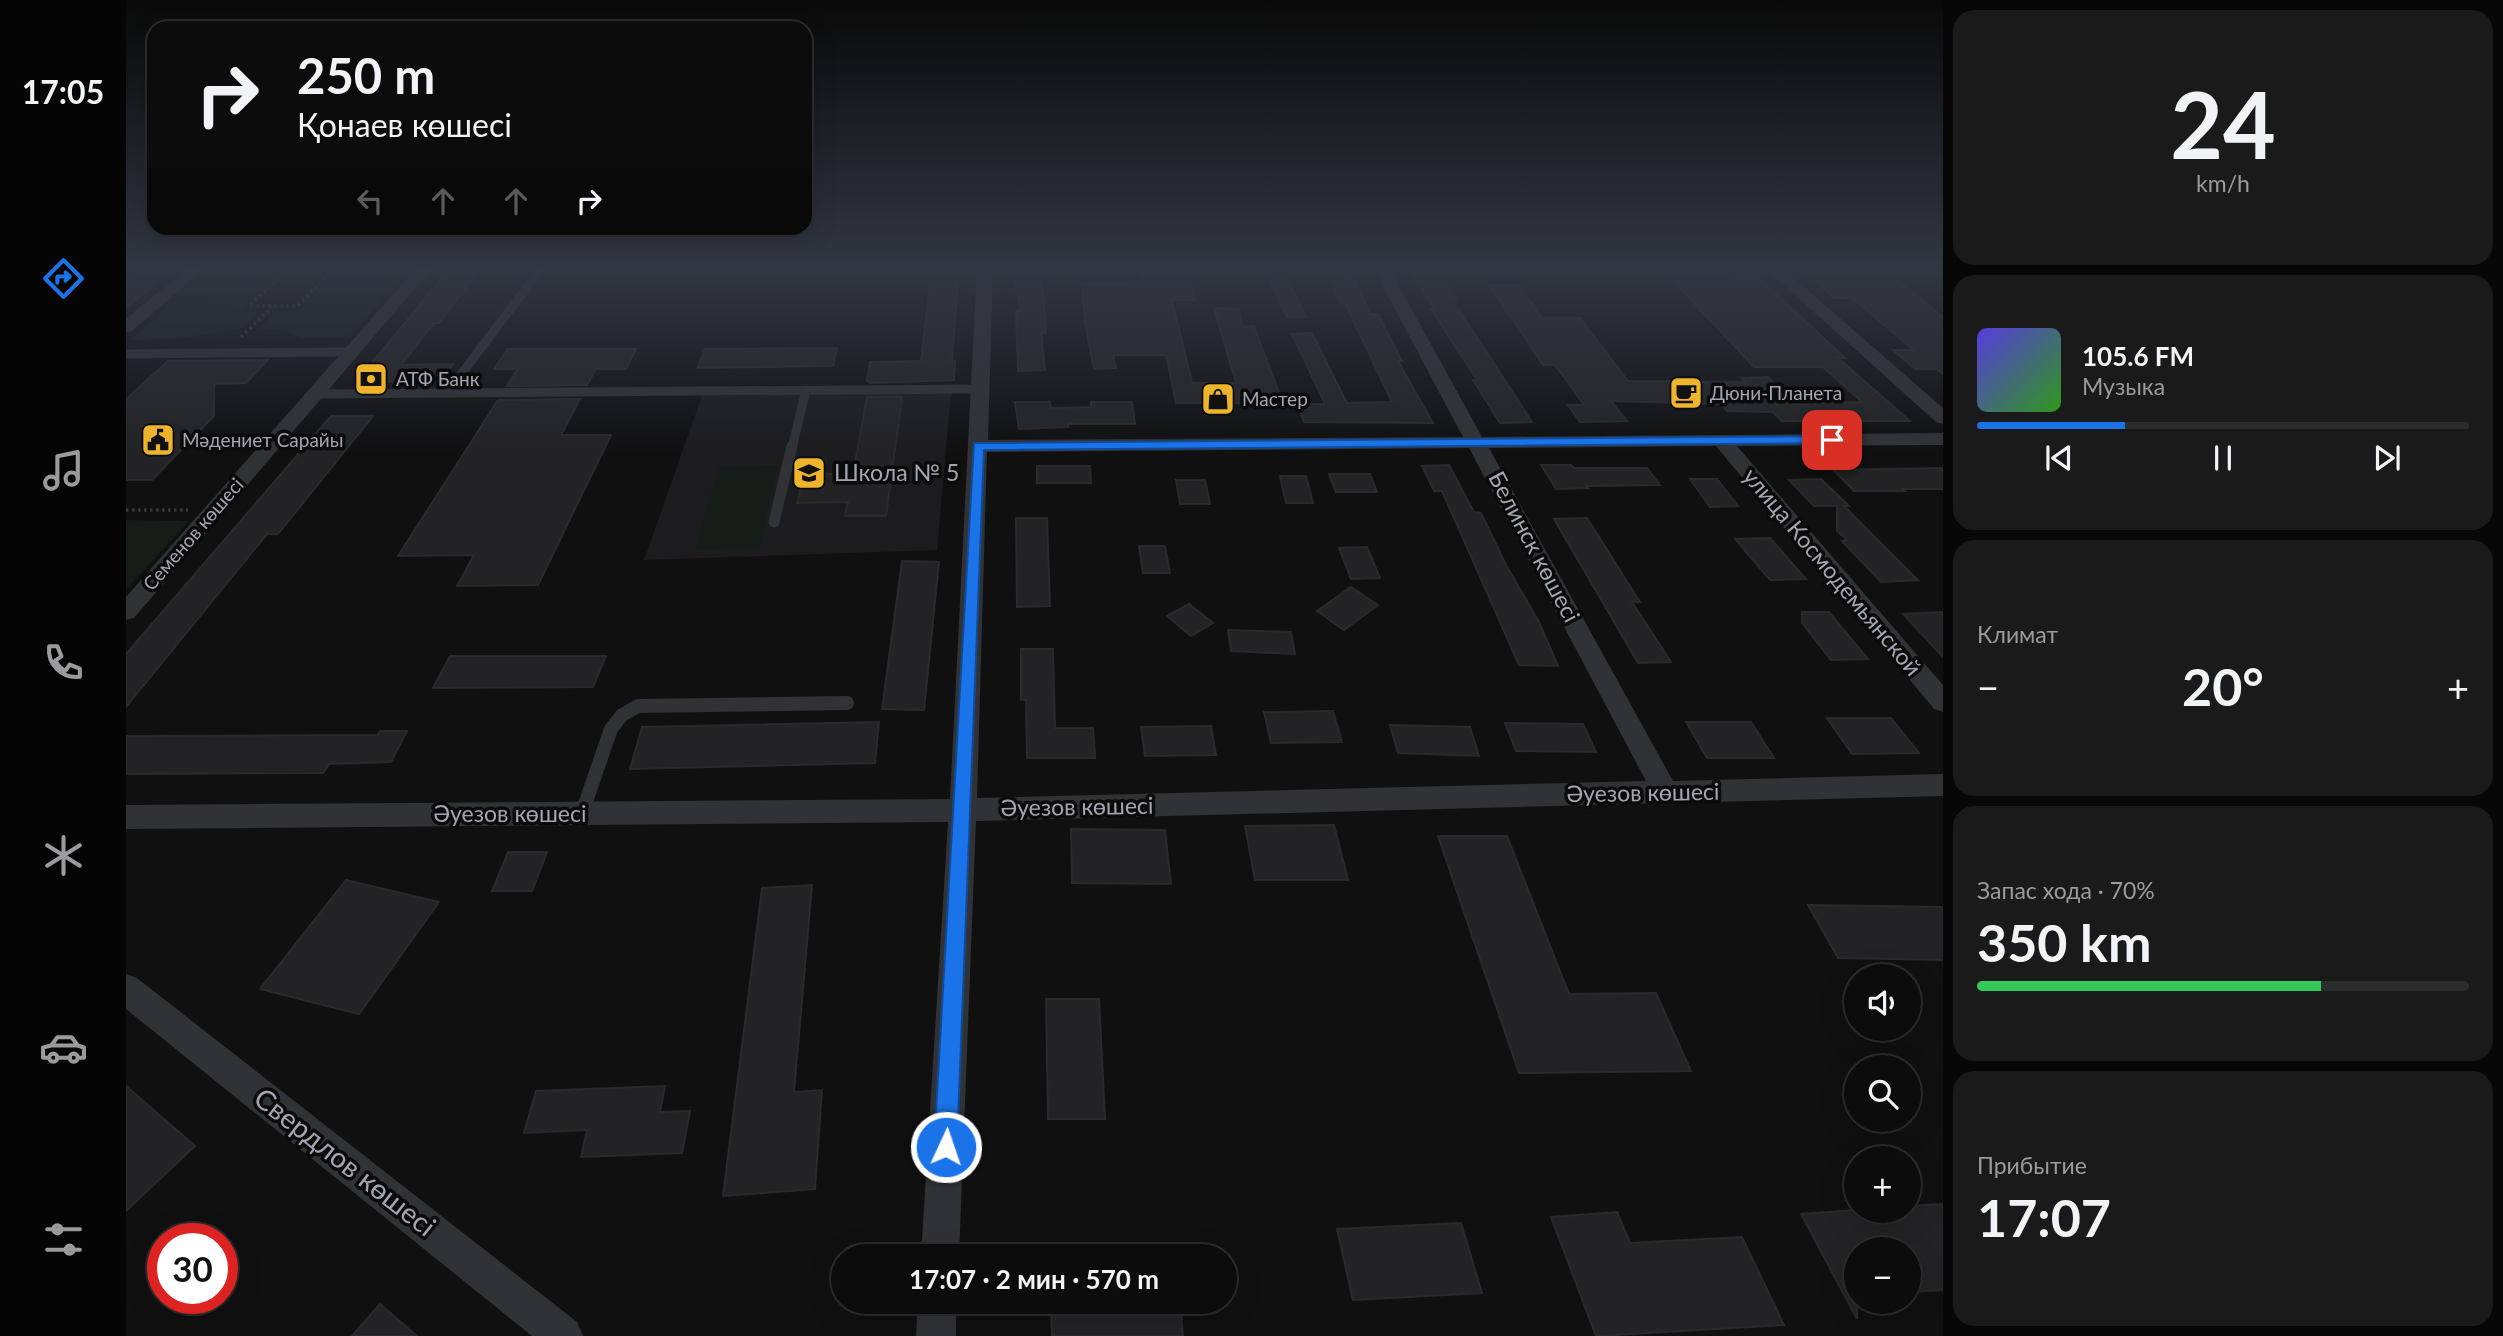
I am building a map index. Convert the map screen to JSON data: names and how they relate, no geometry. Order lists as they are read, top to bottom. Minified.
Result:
{"streets":{"street":["Семенов көшесі","Белинск көшесі","улица Космодемьянской","Әуезов көшесі","Свердлов көшесі"]},"crossings":[["Белинск көшесі","Әуезов көшесі"]],"places":{"bank":["АТФ Банк"],"cafe":["Дюни-Планета"],"shop":["Мастер"],"public building":["Мәдениет Сарайы"],"school or university":["Школа № 5"]},"page":{"tabs":"17:05","tile":[["24","km/h"],"Климат",["Запас хода · 70%","350 km"],["Прибытие","17:07"]],"turn":["250 m","Қонаев көшесі"],"song":["105.6 FM","Музыка"],"heat":["−","20°","+"],"map_buttons":["+","−"],"limit":"30","trip":"17:07 · 2 мин · 570 m"}}
